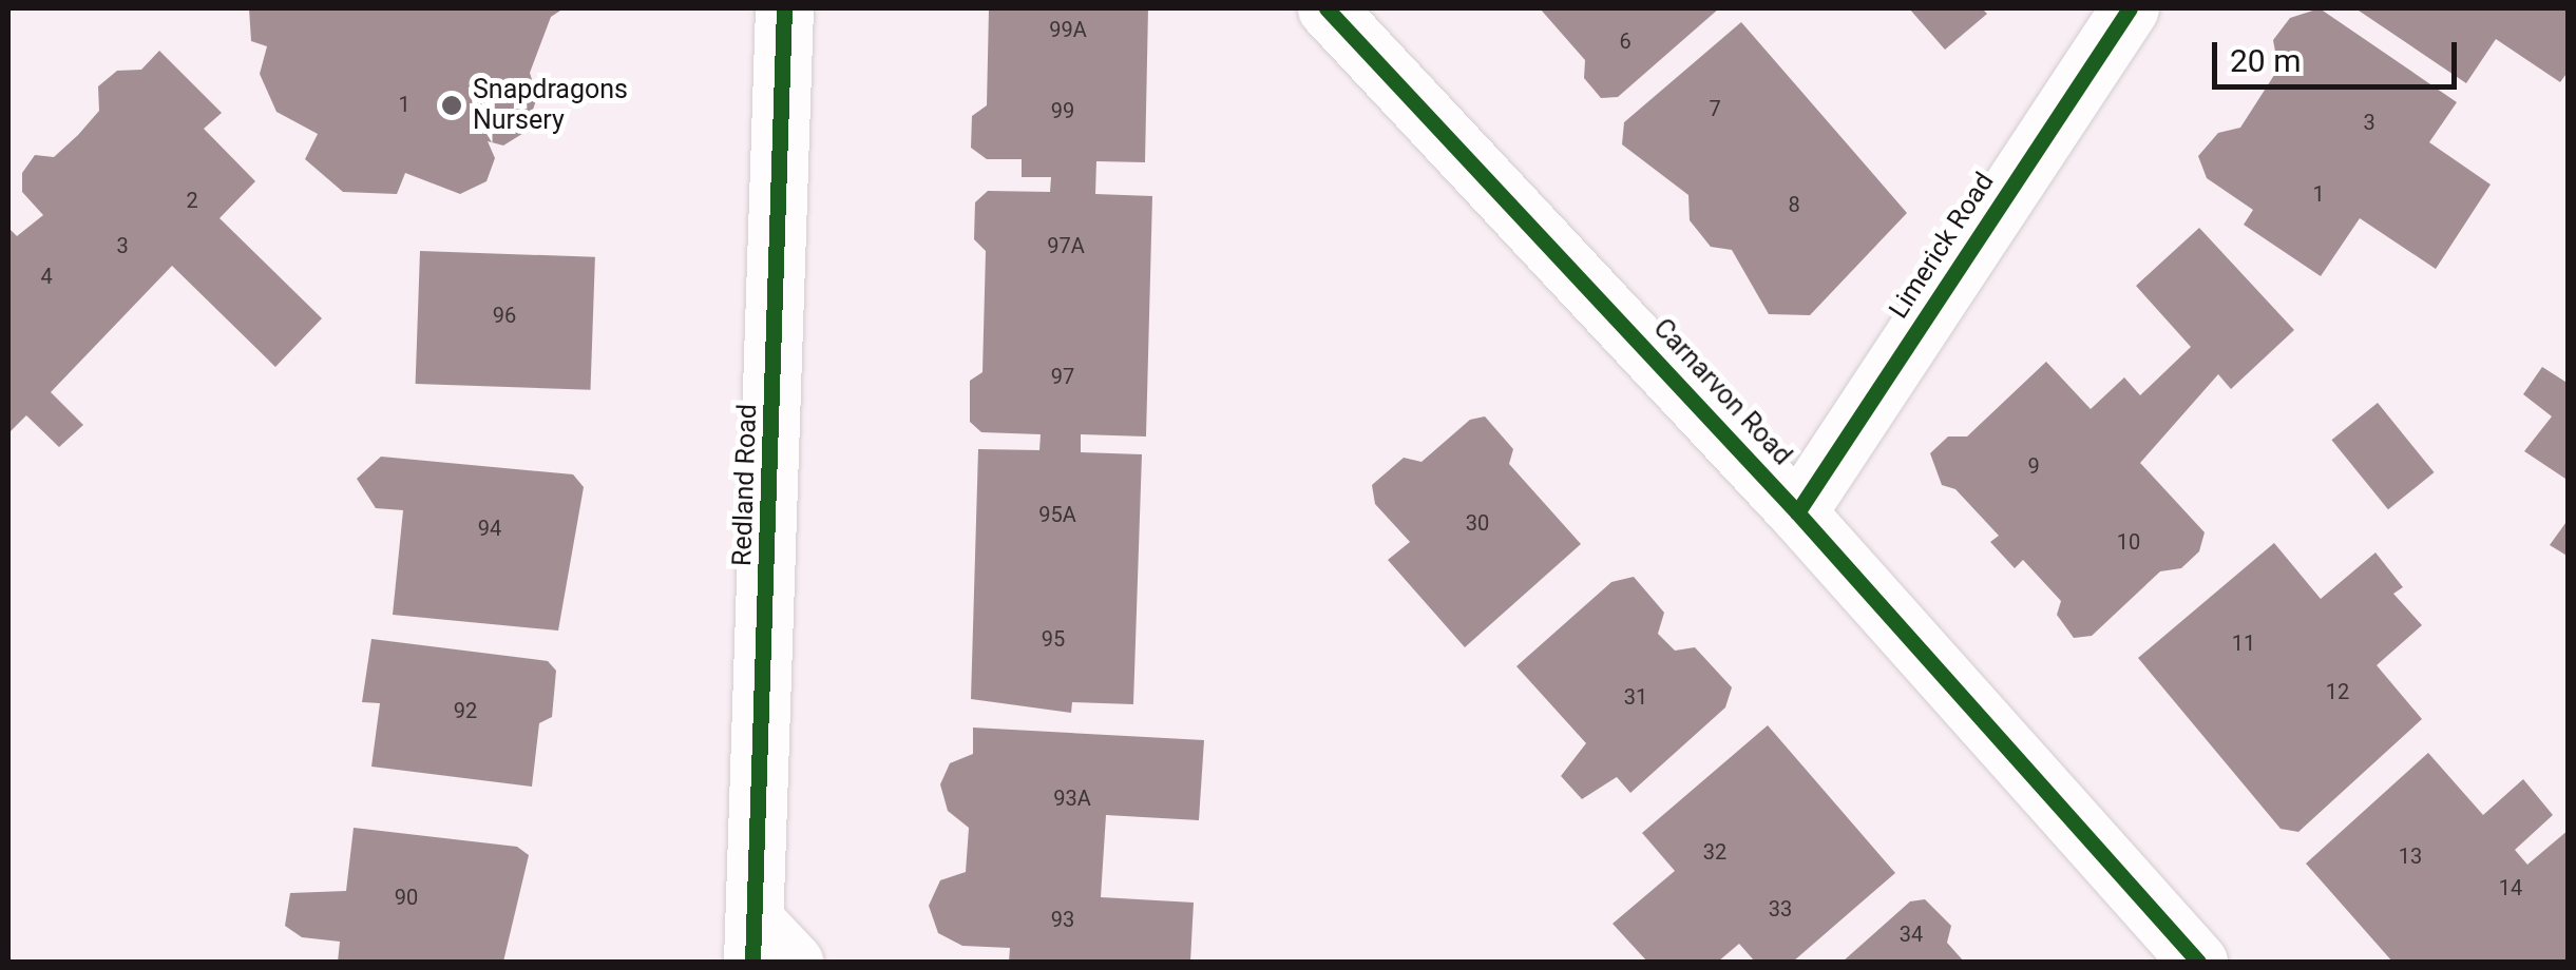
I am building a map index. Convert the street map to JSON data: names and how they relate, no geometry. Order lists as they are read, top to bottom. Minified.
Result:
{"streets":{"street":["Limerick Road","Carnarvon Road","Redland Road"]},"crossings":[["Limerick Road","Carnarvon Road"]],"places":["Snapdragons Nursery"],"house_numbers":["99A","6","1","7","99","3","1","2","8","3","97A","4","96","97","9","95A","30","94","10","95","11","12","31","92","93A","32","13","14","90","33","93","34"],"scale_bar":"20 m"}
